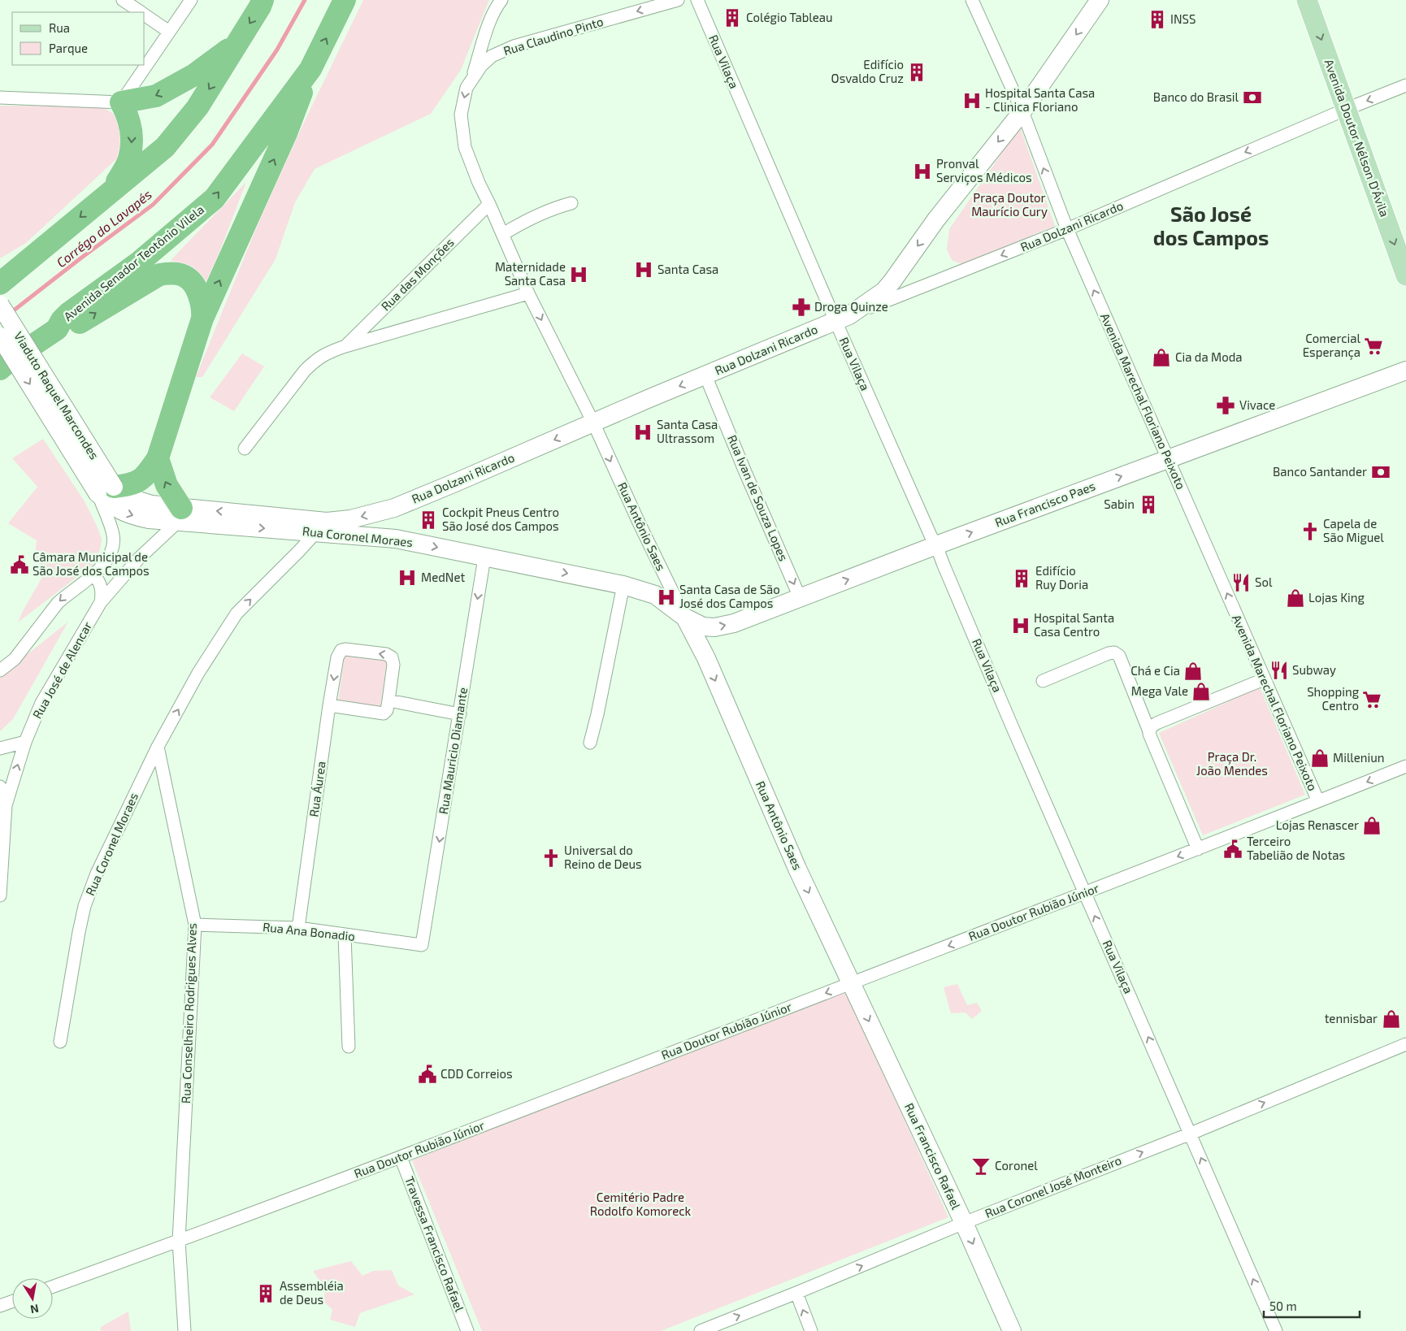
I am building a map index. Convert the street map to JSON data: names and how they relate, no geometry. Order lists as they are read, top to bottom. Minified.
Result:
{"streets":{"highway":["Avenida Senador Teotônio Vilela"],"main road":["Avenida Doutor Nélson D'Ávila","Rua Dolzani Ricardo","Viaduto Raquel Marcondes","Rua Francisco Paes","Rua Antônio Saes","Rua Coronel Moraes","Rua Francisco Rafael"],"street":["Rua Claudino Pinto","Rua Vilaça","Rua das Monções","Avenida Marechal Floriano Peixoto","Rua Ivan de Souza Lopes","Rua José de Alencar","Rua Mauricio Diamante","Rua Áurea","Rua Doutor Rubião Júnior","Rua Ana Bonadio","Rua Conselheiro Rodrigues Alves","Rua Coronel José Monteiro","Travessa Francisco Rafael"]},"crossings":[["Rua Claudino Pinto","Rua das Monções"],["Rua Claudino Pinto","Rua Antônio Saes"],["Rua Vilaça","Rua Dolzani Ricardo"],["Rua Vilaça","Rua Francisco Paes"],["Rua Vilaça","Rua Doutor Rubião Júnior"],["Rua Vilaça","Rua Coronel José Monteiro"],["Avenida Doutor Nélson D'Ávila","Rua Dolzani Ricardo"],["Rua Dolzani Ricardo","Viaduto Raquel Marcondes"],["Rua Dolzani Ricardo","Avenida Marechal Floriano Peixoto"],["Rua Dolzani Ricardo","Rua Ivan de Souza Lopes"],["Rua Dolzani Ricardo","Rua Antônio Saes"],["Rua Dolzani Ricardo","Rua Coronel Moraes"],["Rua Dolzani Ricardo","Rua José de Alencar"],["Rua das Monções","Rua Antônio Saes"],["Avenida Marechal Floriano Peixoto","Rua Francisco Paes"],["Avenida Marechal Floriano Peixoto","Rua Doutor Rubião Júnior"],["Rua Ivan de Souza Lopes","Rua Francisco Paes"],["Rua Francisco Paes","Rua Antônio Saes"],["Rua Francisco Paes","Rua Coronel Moraes"],["Rua Antônio Saes","Rua Coronel Moraes"],["Rua Antônio Saes","Rua Doutor Rubião Júnior"],["Rua Antônio Saes","Rua Francisco Rafael"],["Rua Coronel Moraes","Rua José de Alencar"],["Rua Coronel Moraes","Rua Mauricio Diamante"],["Rua Coronel Moraes","Rua Conselheiro Rodrigues Alves"],["Rua Mauricio Diamante","Rua Ana Bonadio"],["Rua Áurea","Rua Ana Bonadio"],["Rua Doutor Rubião Júnior","Rua Conselheiro Rodrigues Alves"],["Rua Doutor Rubião Júnior","Rua Francisco Rafael"],["Rua Doutor Rubião Júnior","Travessa Francisco Rafael"],["Rua Ana Bonadio","Rua Conselheiro Rodrigues Alves"],["Rua Francisco Rafael","Rua Coronel José Monteiro"]],"one_way":["Avenida Doutor Nélson D'Ávila","Rua Dolzani Ricardo","Avenida Marechal Floriano Peixoto","Rua Ivan de Souza Lopes","Rua Francisco Paes","Rua Antônio Saes","Rua Coronel Moraes","Rua Mauricio Diamante","Rua Doutor Rubião Júnior","Rua Francisco Rafael","Rua Coronel José Monteiro"],"districts":["São José dos Campos"],"water":["Corrégo do Lavapés"],"parks":["Praça Doutor Maurício Cury","Praça Dr. João Mendes","Cemitério Padre Rodolfo Komoreck"],"places":{"building":["Colégio Tableau","INSS","Edifício Osvaldo Cruz","Sabin","Cockpit Pneus Centro São José dos Campos","Edifício Ruy Doria","Assembléia de Deus"],"bank":["Banco do Brasil","Banco Santander"],"hospital":["Hospital Santa Casa - Clinica Floriano","Pronval Serviços Médicos","Santa Casa","Maternidade Santa Casa","Santa Casa Ultrassom","MedNet","Santa Casa de São José dos Campos","Hospital Santa Casa Centro"],"pharmacy":["Droga Quinze","Vivace"],"supermarket":["Comercial Esperança","Shopping Centro"],"shop":["Cia da Moda","Lojas King","Chá e Cia","Mega Vale","Milleniun","Lojas Renascer","tennisbar"],"church":["Capela de São Miguel","Universal do Reino de Deus"],"public building":["Câmara Municipal de São José dos Campos","Terceiro Tabelião de Notas","CDD Correios"],"restaurant":["Sol","Subway"],"bar":["Coronel"]},"legend":["Rua","Parque"],"scale_bar":"50 m","north":"bottom"}
